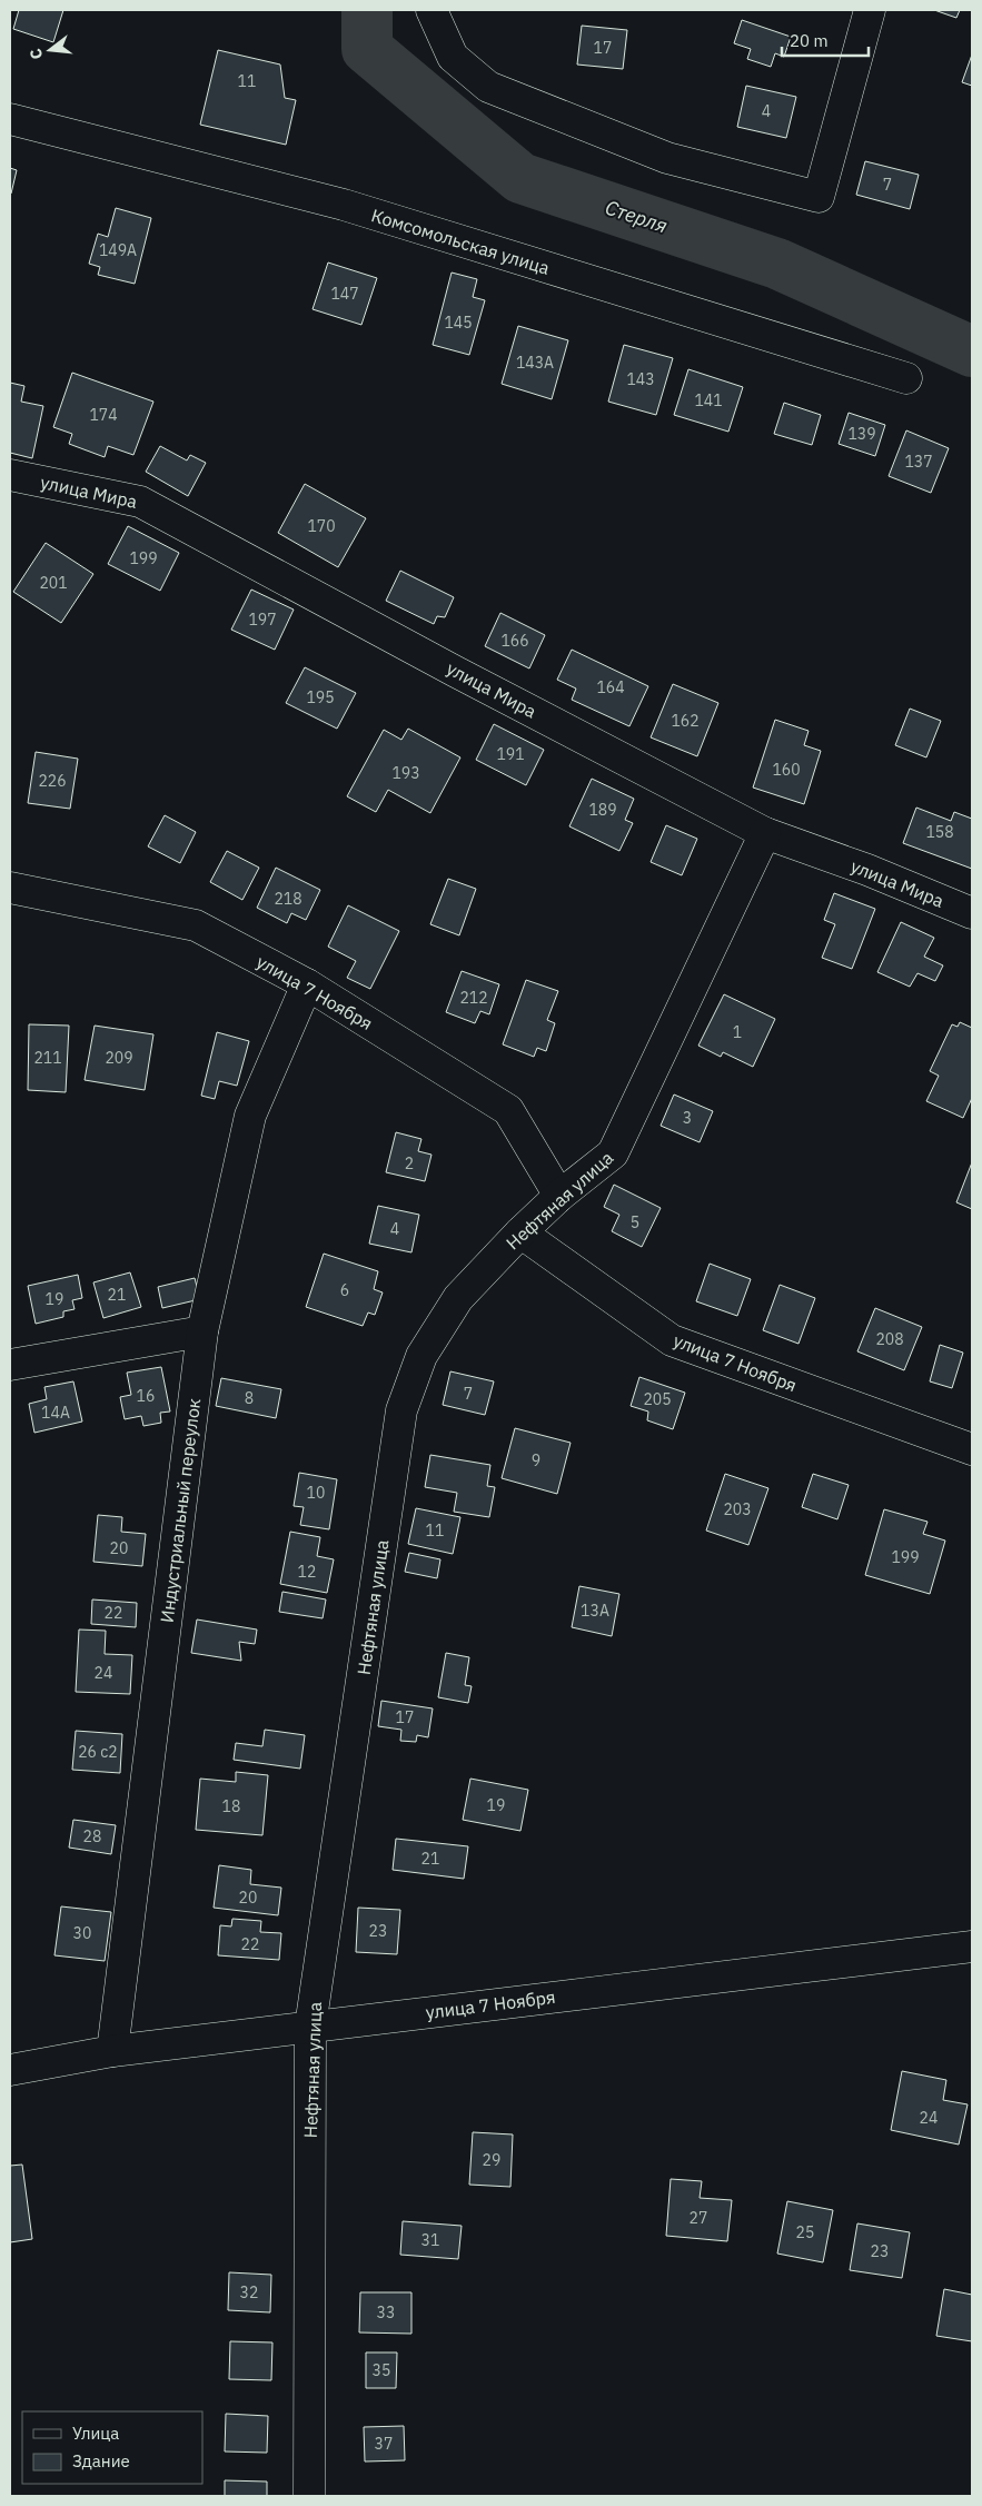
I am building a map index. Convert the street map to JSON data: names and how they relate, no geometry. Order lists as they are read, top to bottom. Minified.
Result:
{"streets":{"street":["Комсомольская улица","улица Мира","улица 7 Ноября","Нефтяная улица","Индустриальный переулок"]},"crossings":[["улица Мира","Нефтяная улица"],["улица 7 Ноября","Нефтяная улица"],["улица 7 Ноября","Индустриальный переулок"]],"water":["Стерля"],"house_numbers":["17","11","4","7","149А","147","145","143А","143","141","174","139","137","170","199","201","197","166","164","195","162","191","160","193","226","189","158","218","212","1","211","209","3","2","5","4","6","21","19","208","7","16","8","205","14А","9","10","203","11","20","199","12","13А","22","24","17","26 с2","19","18","28","21","20","23","30","22","24","29","27","25","31","23","32","33","35","37"],"legend":["Улица","Здание"],"scale_bar":"20 m","north":"left"}
